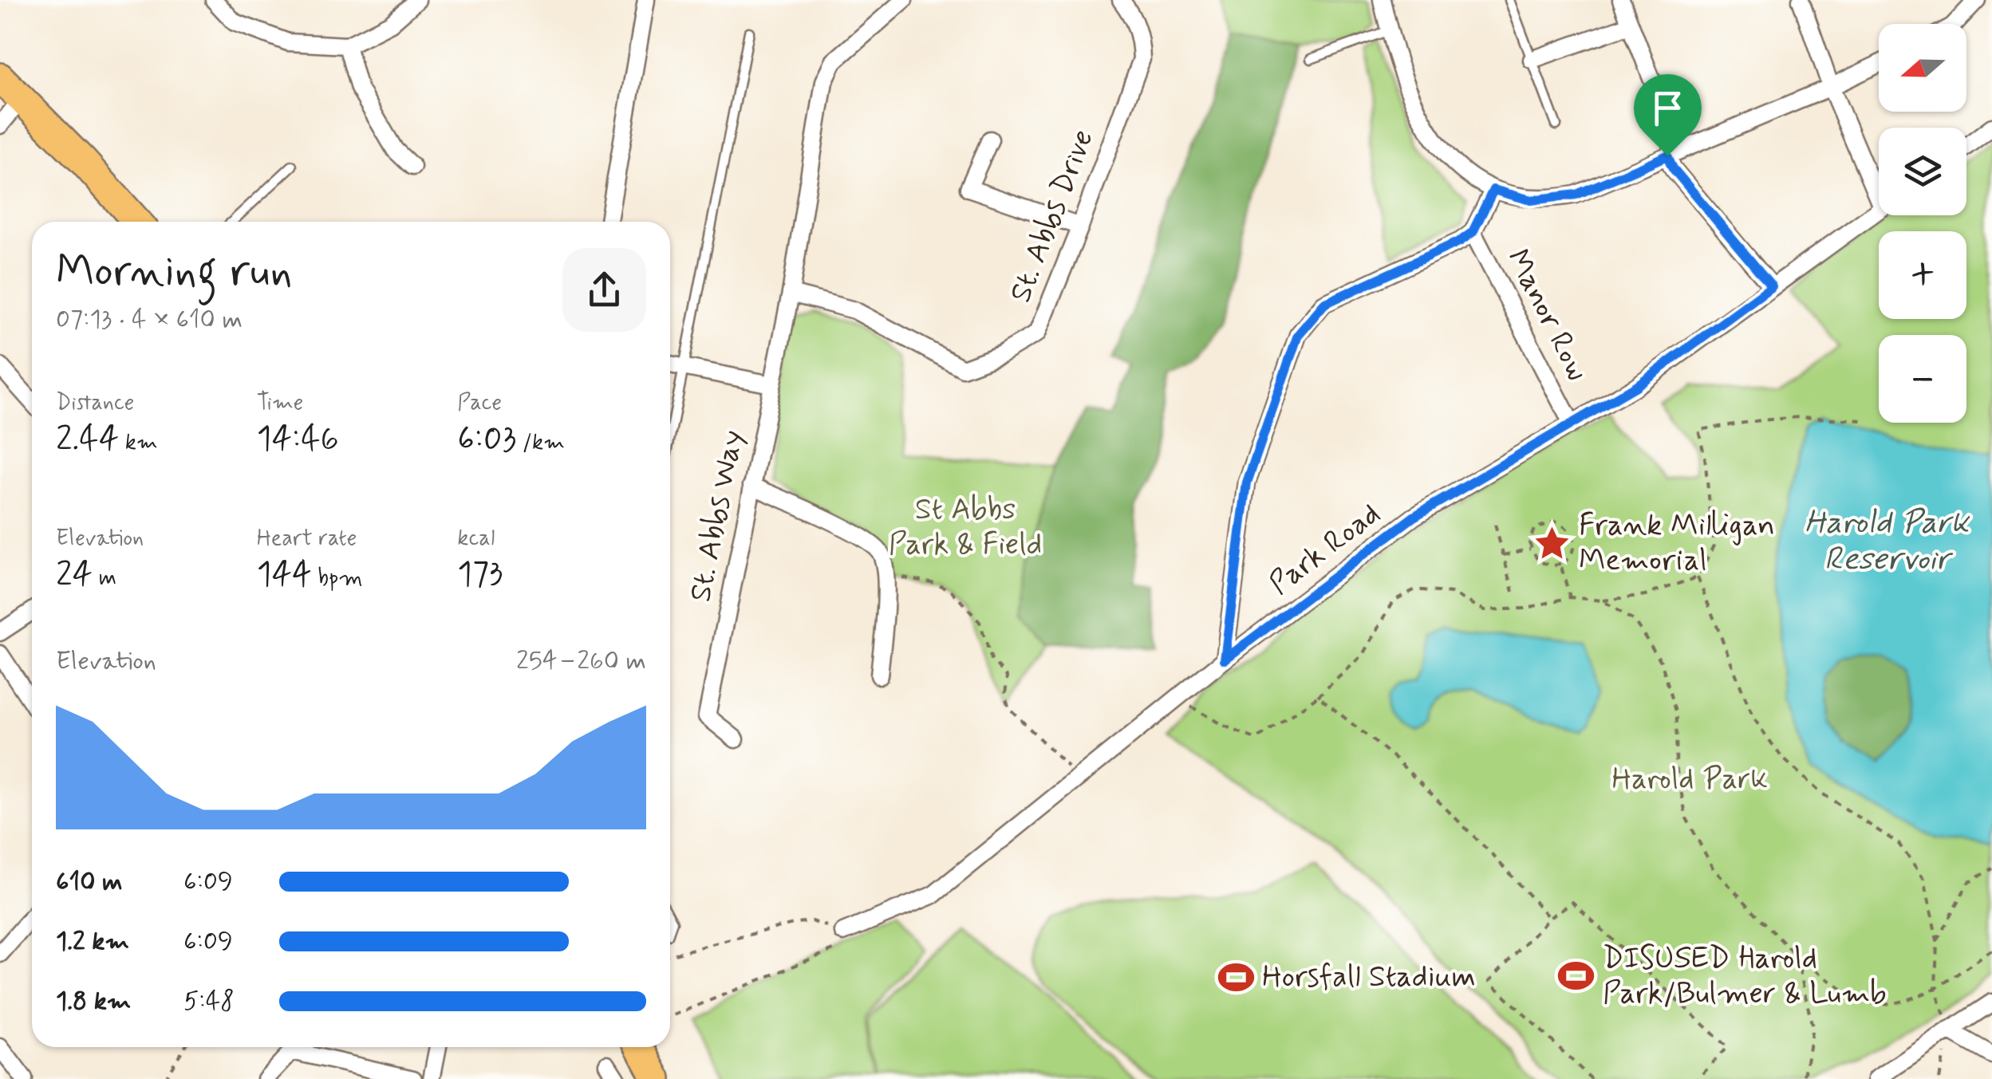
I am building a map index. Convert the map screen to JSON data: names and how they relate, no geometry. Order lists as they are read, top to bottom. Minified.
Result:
{"streets":{"street":["St. Abbs Drive","Manor Row","St. Abbs Way","Park Road"]},"crossings":[["Manor Row","Park Road"]],"water":["Harold Park Reservoir"],"parks":["St Abbs Park & Field","Harold Park"],"places":{"place":["Frank Milligan Memorial"],"sports":["DISUSED Harold Park/Bulmer & Lumb","Horsfall Stadium"]},"north":"left","page":{"map_buttons":["+","−"],"heading":["Morning run","07:13 · 4 × 610 m"],"stats":[["Distance","2.44 km"],["Time","14:46"],["Pace","6:03 /km"],["Elevation","24 m"],["Heart rate","144 bpm"],["kcal","173"]],"chart":["Elevation","254–260 m"],"list":[{"name":"610 m","note":"6:09"},{"name":"1.2 km","note":"6:09"},{"name":"1.8 km","note":"5:48"}]}}
